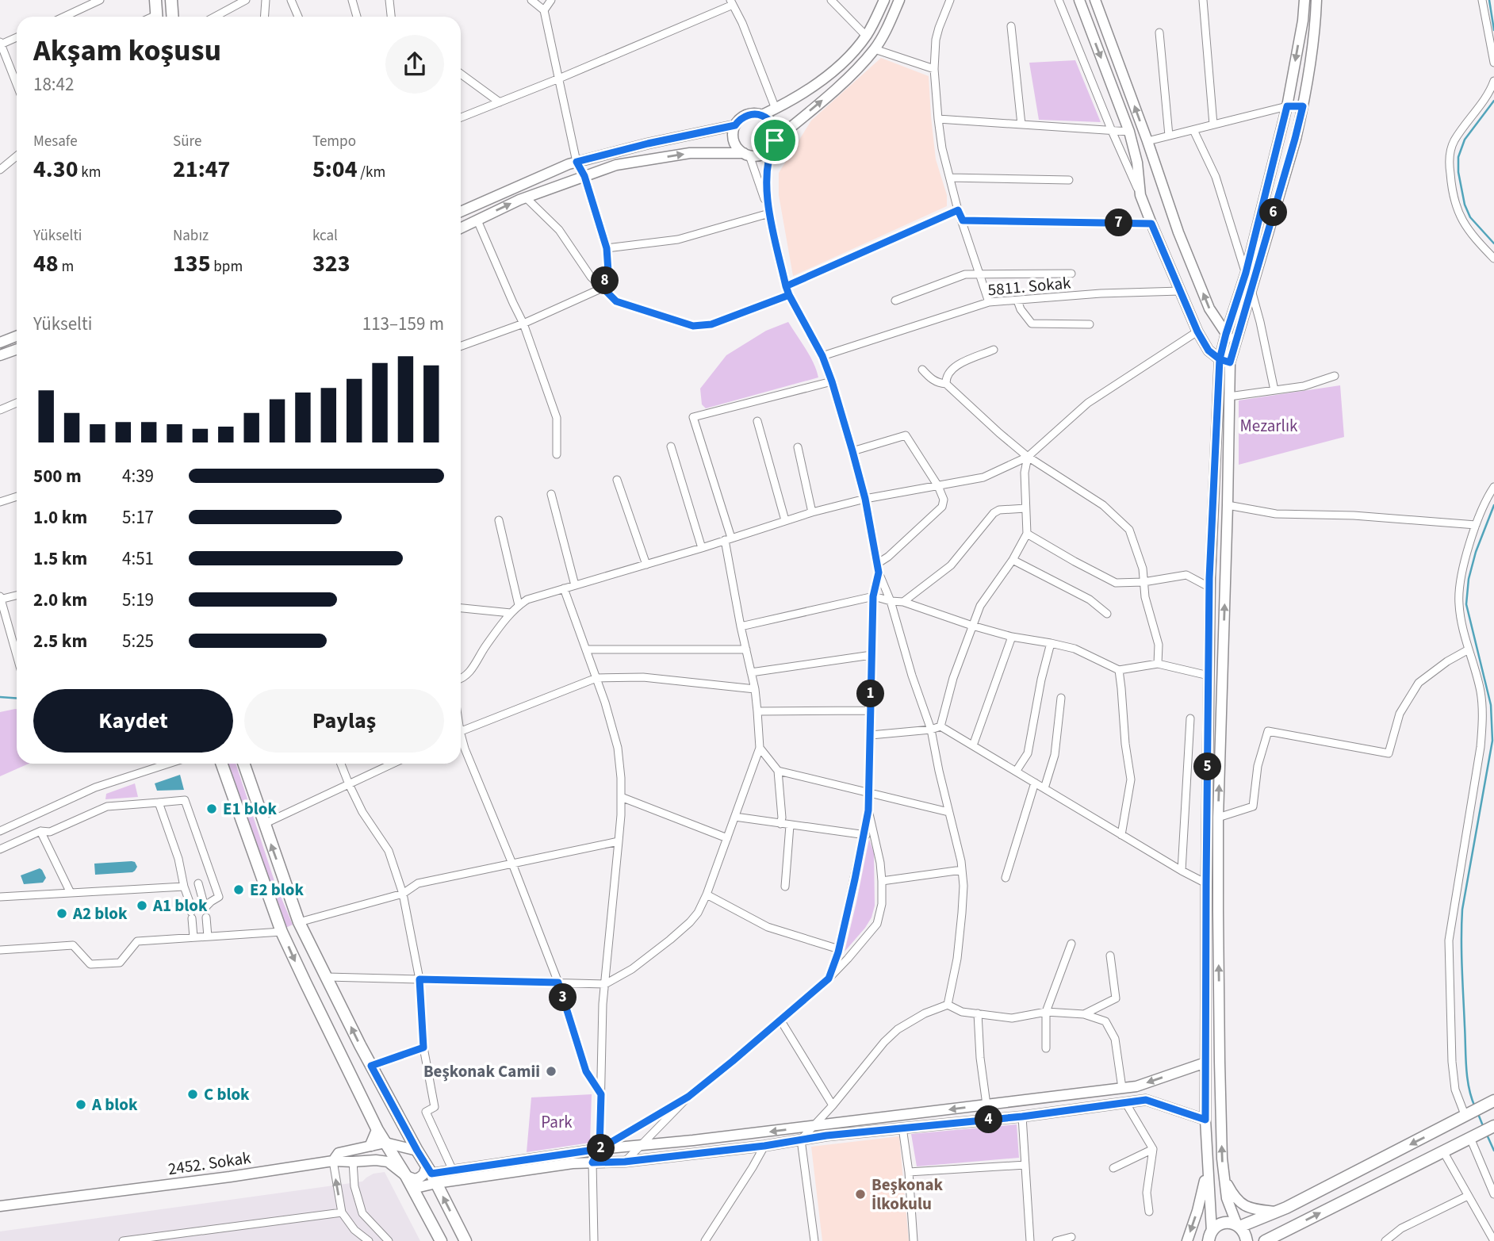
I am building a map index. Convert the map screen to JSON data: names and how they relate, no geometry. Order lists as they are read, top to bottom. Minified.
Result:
{"streets":{"street":["5811. Sokak","2452. Sokak"]},"parks":["Mezarlık","Park"],"places":["E1 blok","E2 blok","A1 blok","A2 blok","Beşkonak Camii","C blok","A blok","Beşkonak İlkokulu"],"page":{"heading":["Akşam koşusu","18:42"],"stats":[["Mesafe","4.30 km"],["Süre","21:47"],["Tempo","5:04 /km"],["Yükselti","48 m"],["Nabız","135 bpm"],["kcal","323"]],"pins":["6","7","8","1","5","3","4","2"],"chart":["Yükselti","113–159 m"],"list":[{"name":"500 m","note":"4:39"},{"name":"1.0 km","note":"5:17"},{"name":"1.5 km","note":"4:51"},{"name":"2.0 km","note":"5:19"},{"name":"2.5 km","note":"5:25"}],"buttons":["Kaydet","Paylaş"]}}
